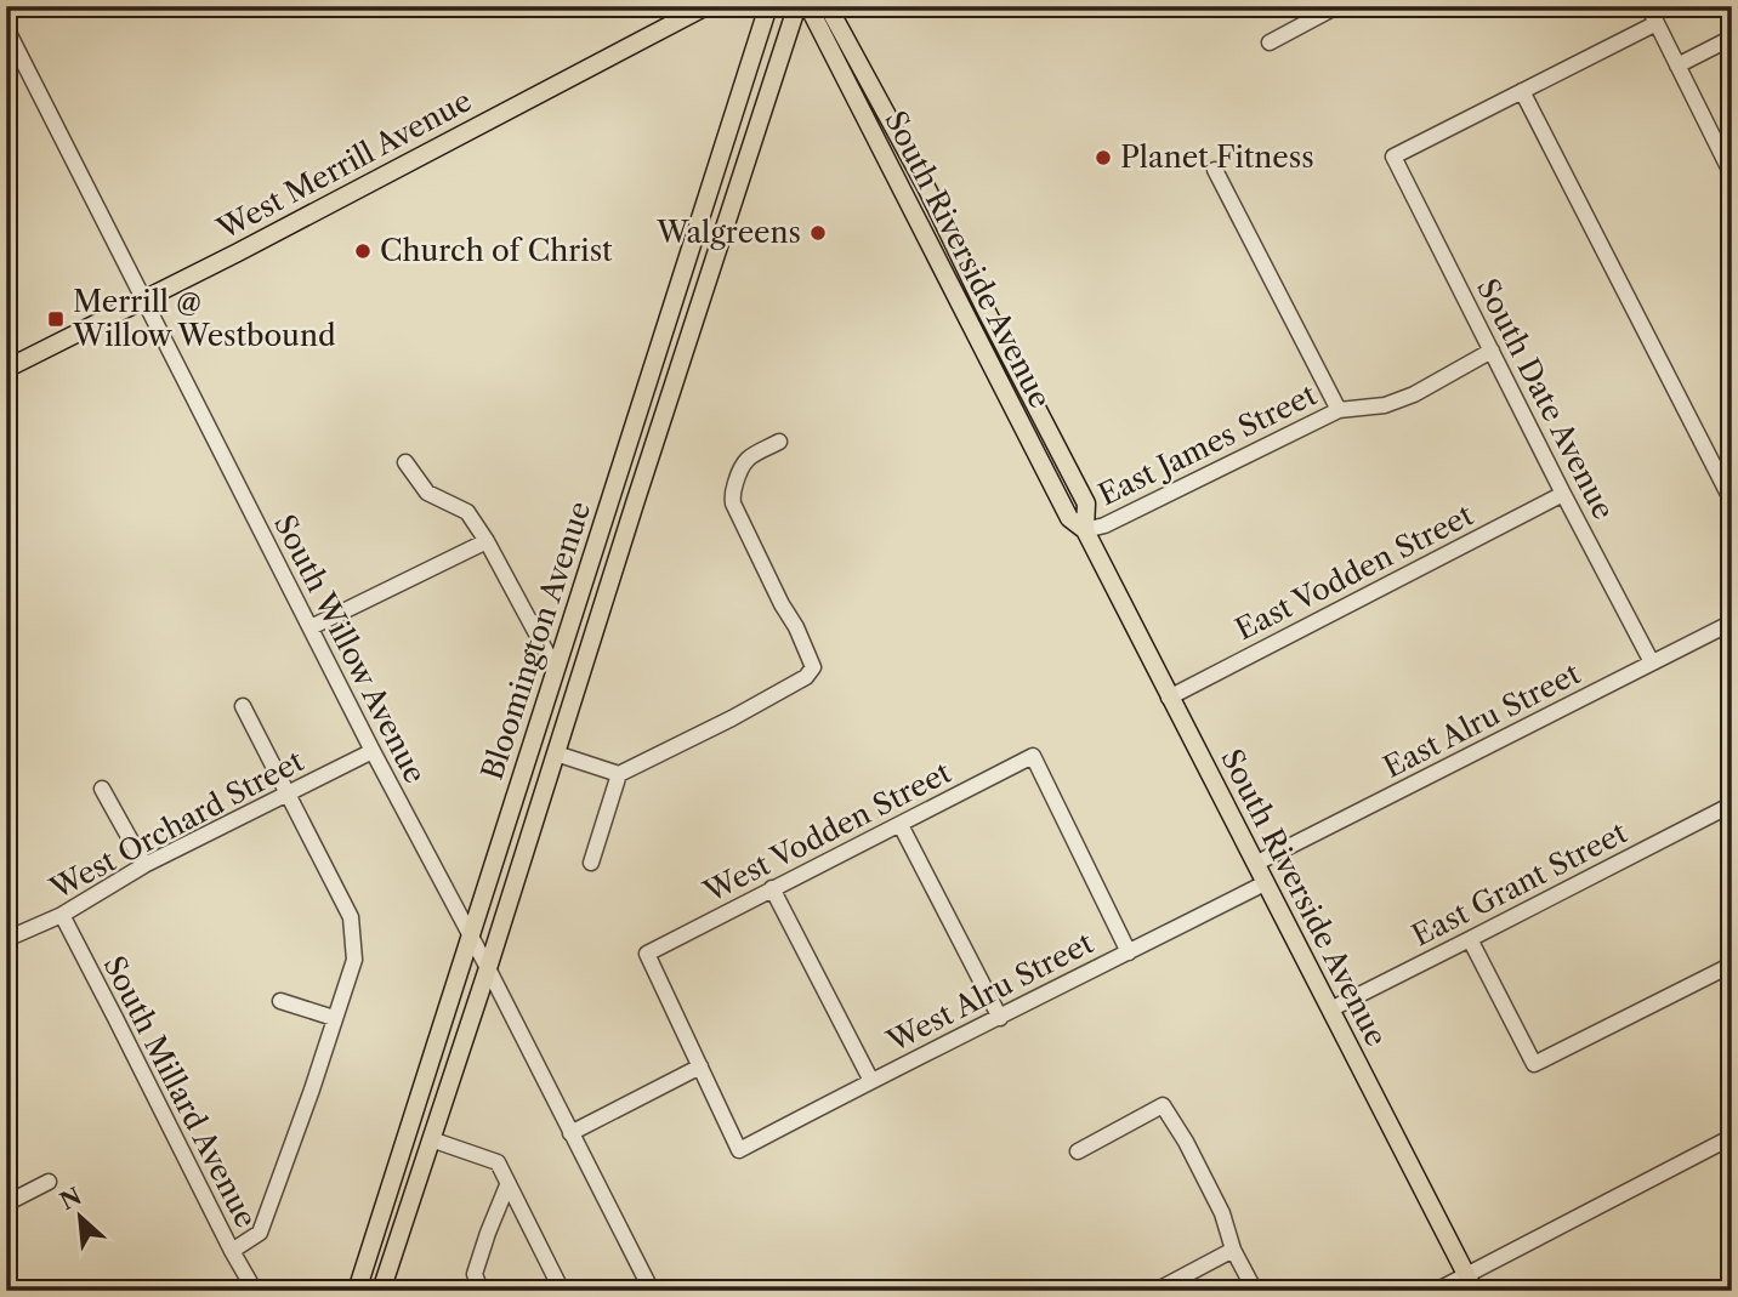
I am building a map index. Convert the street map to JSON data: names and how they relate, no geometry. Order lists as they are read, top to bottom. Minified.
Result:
{"streets":{"main road":["West Merrill Avenue","South Riverside Avenue","Bloomington Avenue"],"street":["South Date Avenue","East James Street","East Vodden Street","South Willow Avenue","East Alru Street","West Orchard Street","West Vodden Street","East Grant Street","West Alru Street","South Millard Avenue"]},"crossings":[["West Merrill Avenue","South Willow Avenue"],["South Riverside Avenue","East James Street"],["South Riverside Avenue","East Vodden Street"],["South Riverside Avenue","East Alru Street"],["South Riverside Avenue","East Grant Street"],["South Riverside Avenue","West Alru Street"],["South Date Avenue","East James Street"],["South Date Avenue","East Vodden Street"],["South Date Avenue","East Alru Street"],["Bloomington Avenue","South Willow Avenue"],["South Willow Avenue","West Orchard Street"],["West Orchard Street","South Millard Avenue"],["West Vodden Street","West Alru Street"]],"places":{"other":["Planet Fitness","Walgreens","Church of Christ"],"transit":["Merrill @ Willow Westbound"]},"north":"top left"}
